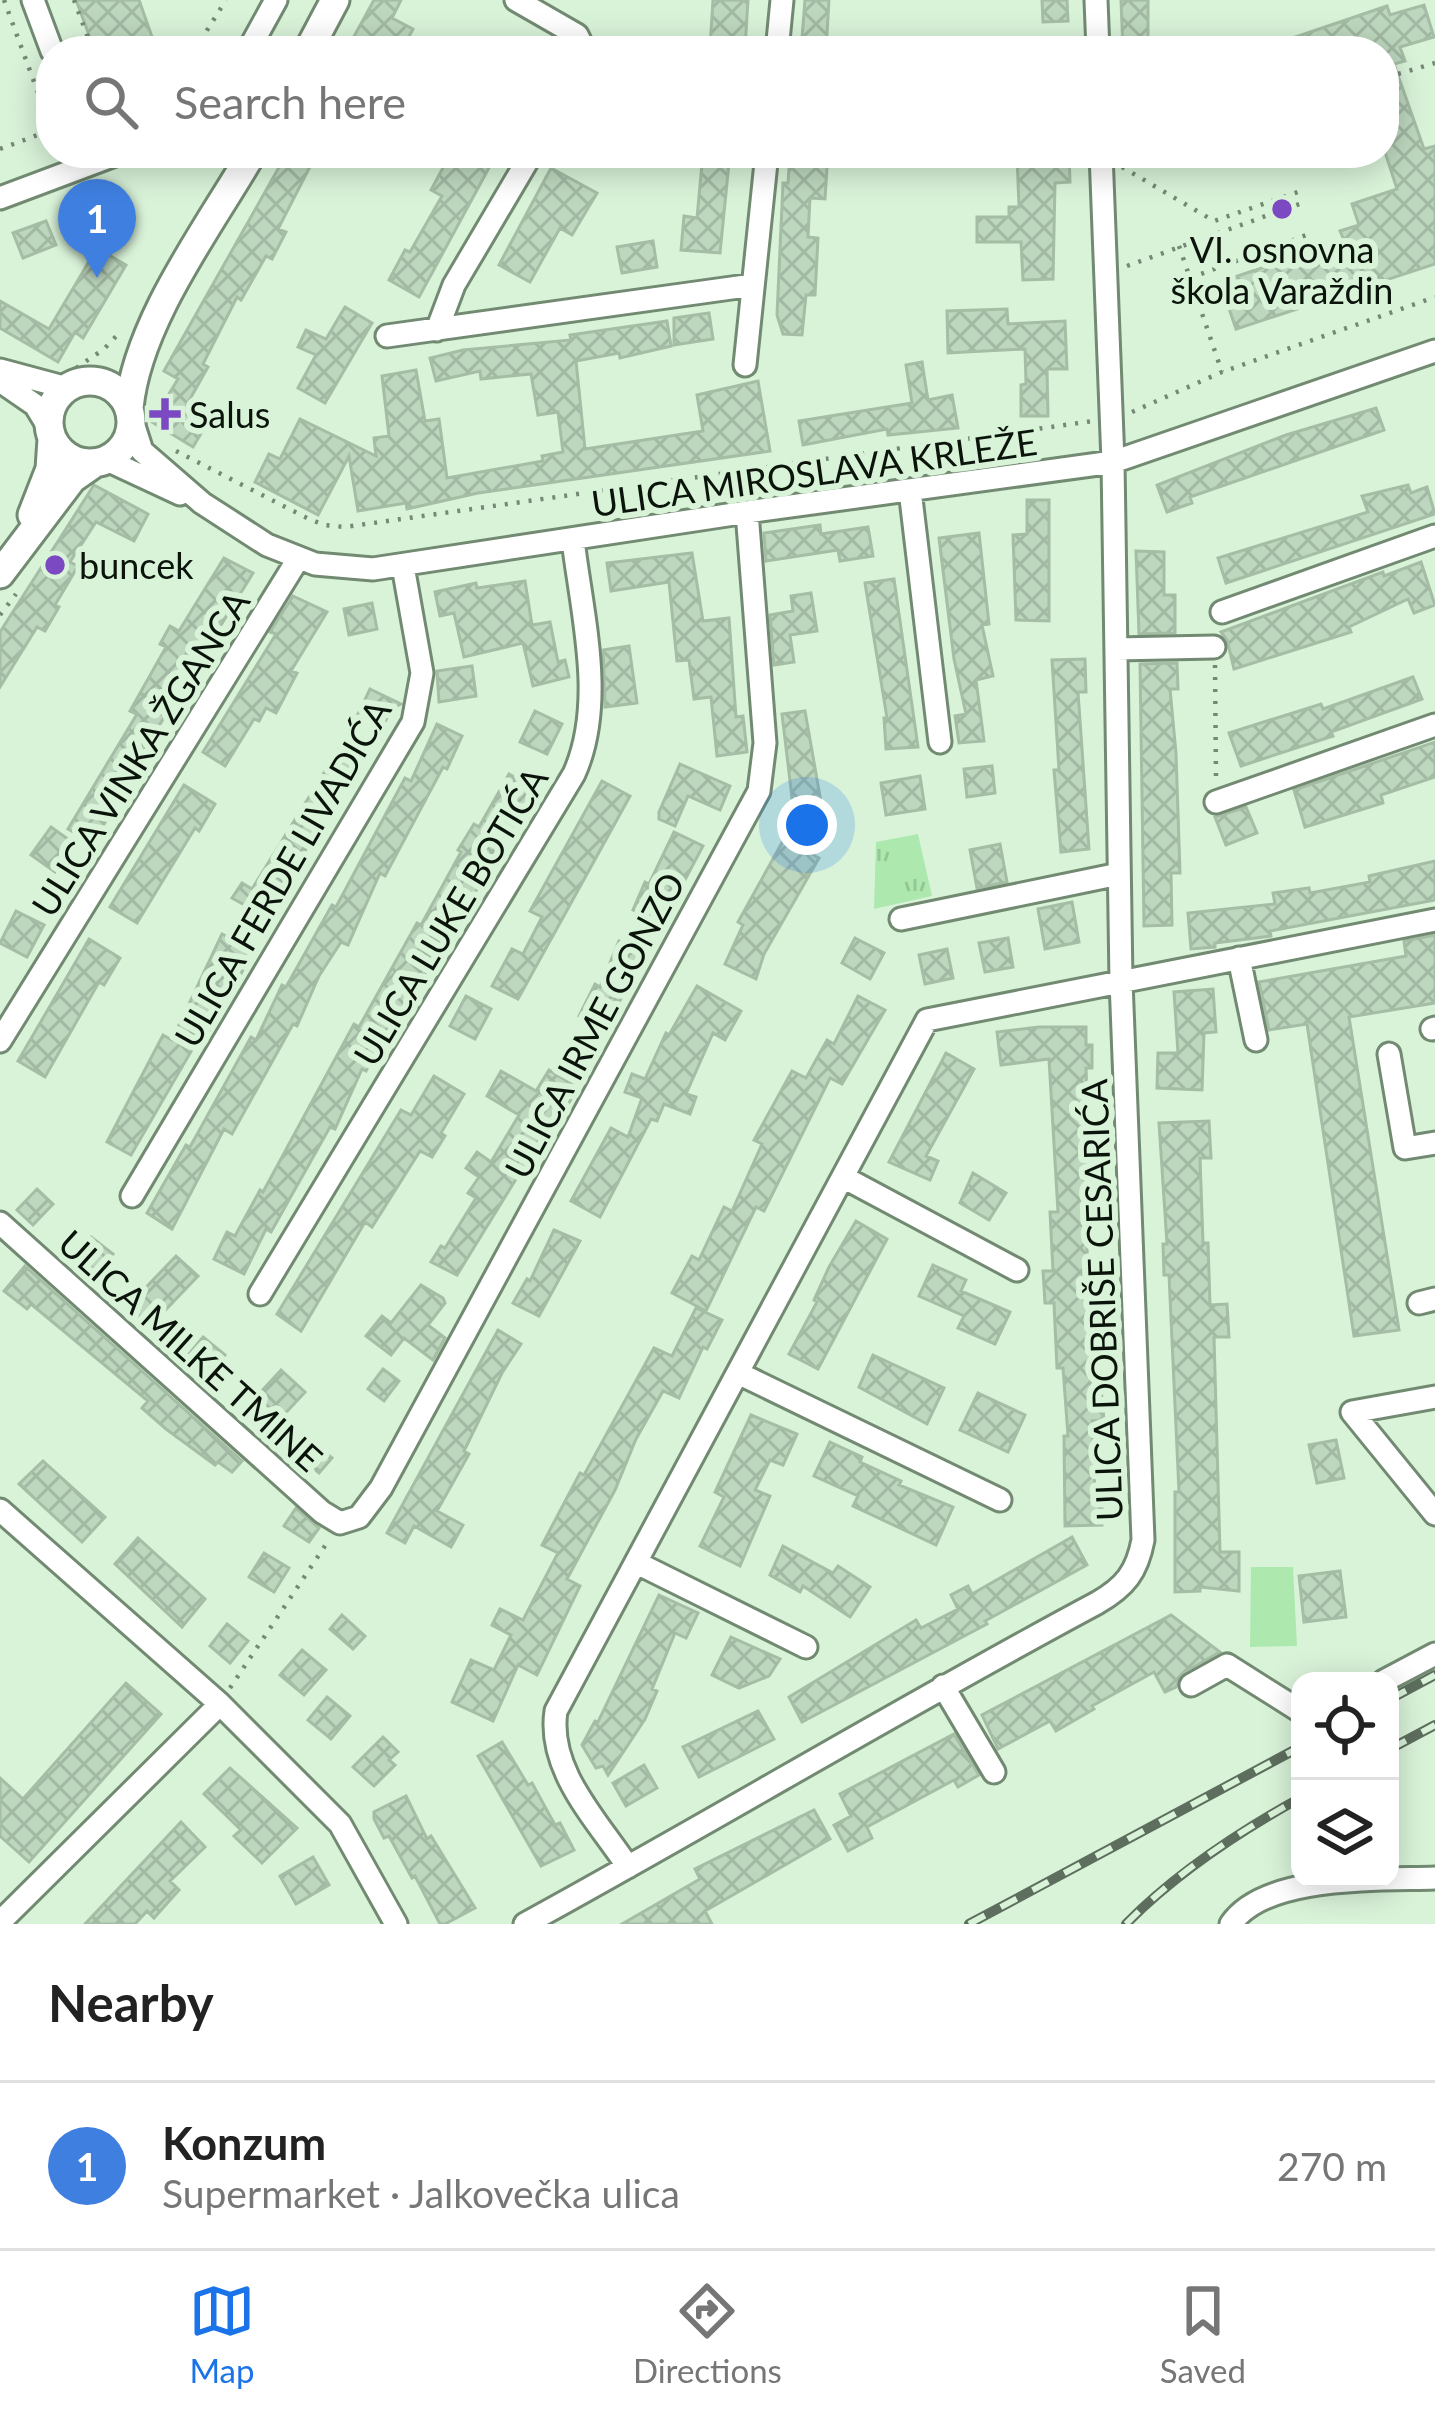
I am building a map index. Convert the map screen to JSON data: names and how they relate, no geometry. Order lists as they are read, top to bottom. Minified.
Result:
{"streets":{"street":["ULICA MIROSLAVA KRLEŽE","ULICA VINKA ŽGANCA","ULICA FERDE LIVADIĆA","ULICA LUKE BOTIĆA","ULICA IRME GONZO","ULICA DOBRIŠE CESARIĆA","ULICA MILKE TMINE"]},"crossings":[["ULICA MIROSLAVA KRLEŽE","ULICA VINKA ŽGANCA"],["ULICA MIROSLAVA KRLEŽE","ULICA FERDE LIVADIĆA"],["ULICA MIROSLAVA KRLEŽE","ULICA LUKE BOTIĆA"],["ULICA MIROSLAVA KRLEŽE","ULICA IRME GONZO"],["ULICA MIROSLAVA KRLEŽE","ULICA DOBRIŠE CESARIĆA"],["ULICA IRME GONZO","ULICA MILKE TMINE"]],"places":{"other":["VI. osnovna škola Varaždin","buncek"],"health":["Salus"]},"page":{"search":"Search here","pins":"1","heading":"Nearby","list":[{"mark":"1","name":"Konzum","note":"Supermarket · Jalkovečka ulica","value":"270 m"}],"nav":["Map","Directions","Saved"]}}
